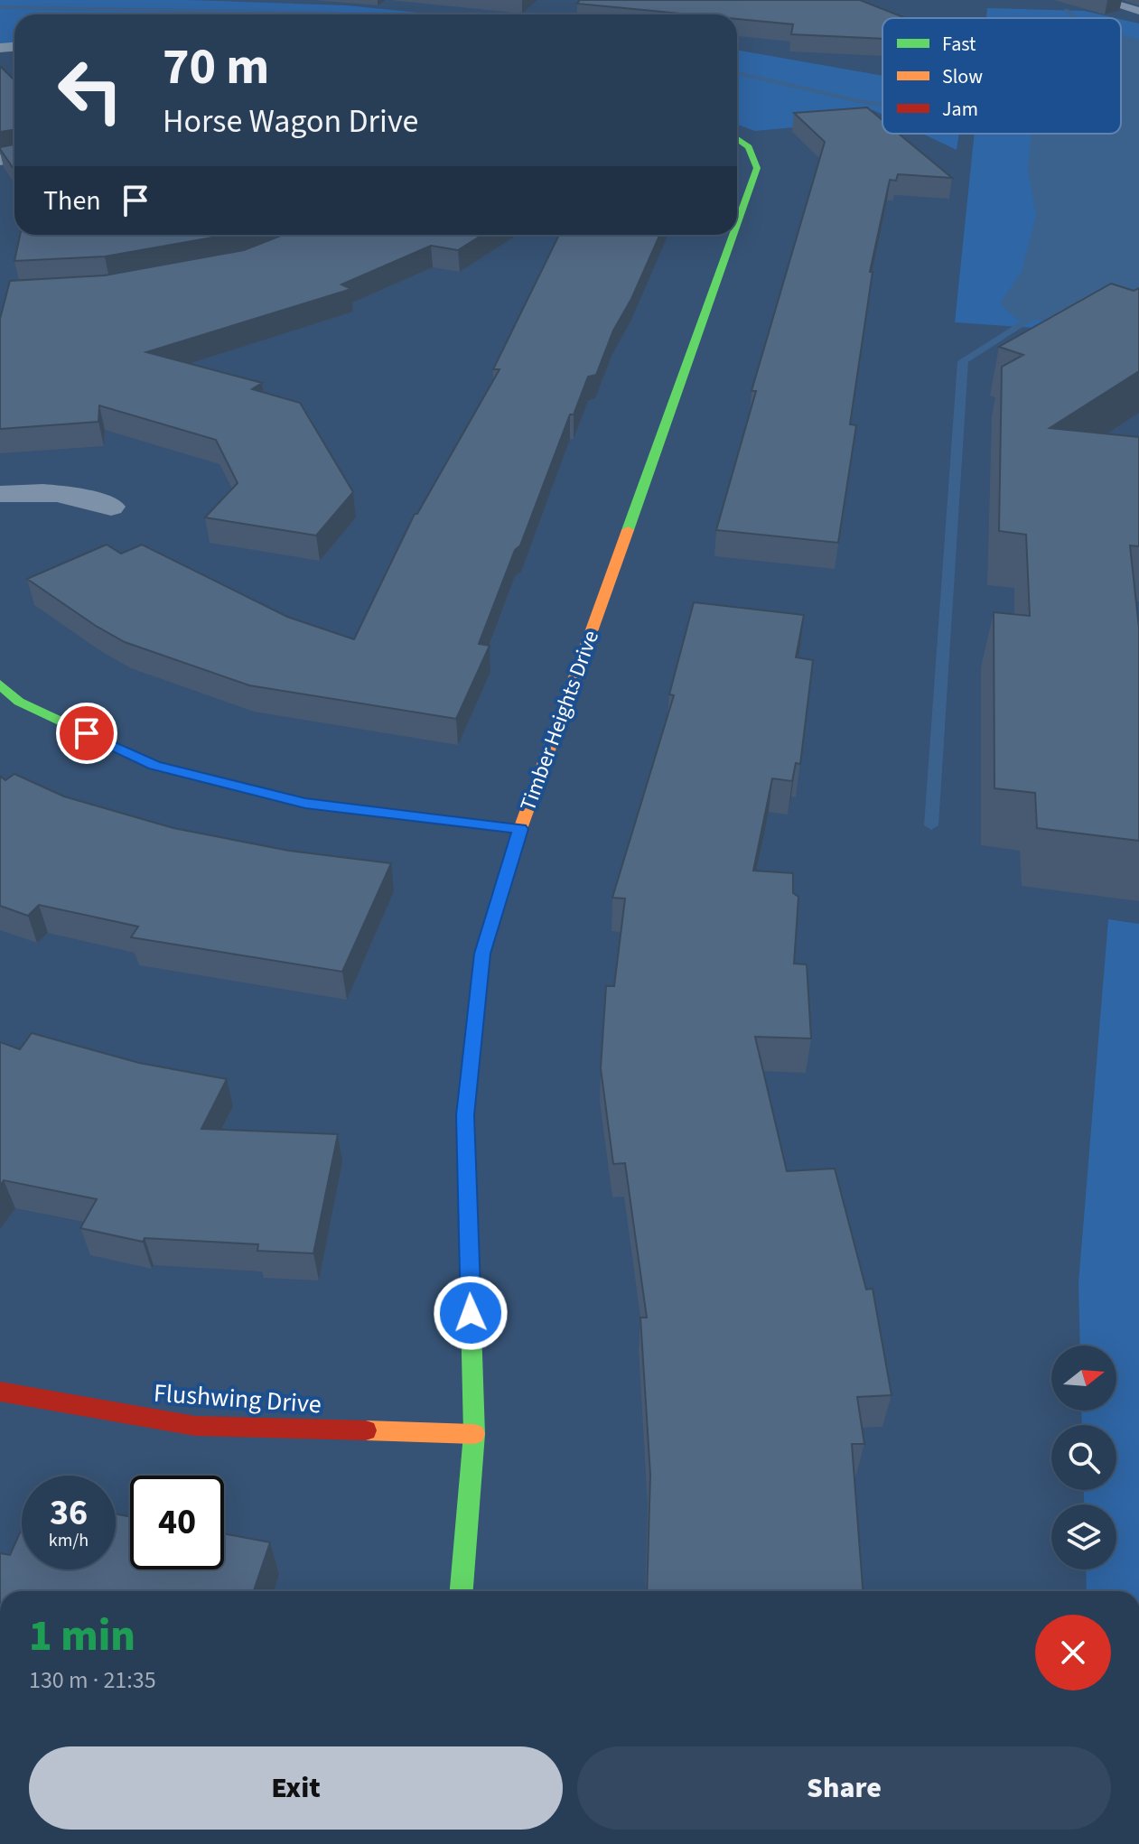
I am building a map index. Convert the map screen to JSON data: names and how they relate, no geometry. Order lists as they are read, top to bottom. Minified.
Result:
{"streets":{"street":["Timber Heights Drive","Flushwing Drive"]},"crossings":[["Timber Heights Drive","Flushwing Drive"]],"legend":["Fast","Slow","Jam"],"north":"right","page":{"turn":["70 m","Horse Wagon Drive"],"then":"Then","speed":"36 km/h","limit":"40","heading":["1 min","130 m · 21:35"],"buttons":["Exit","Share"]}}
